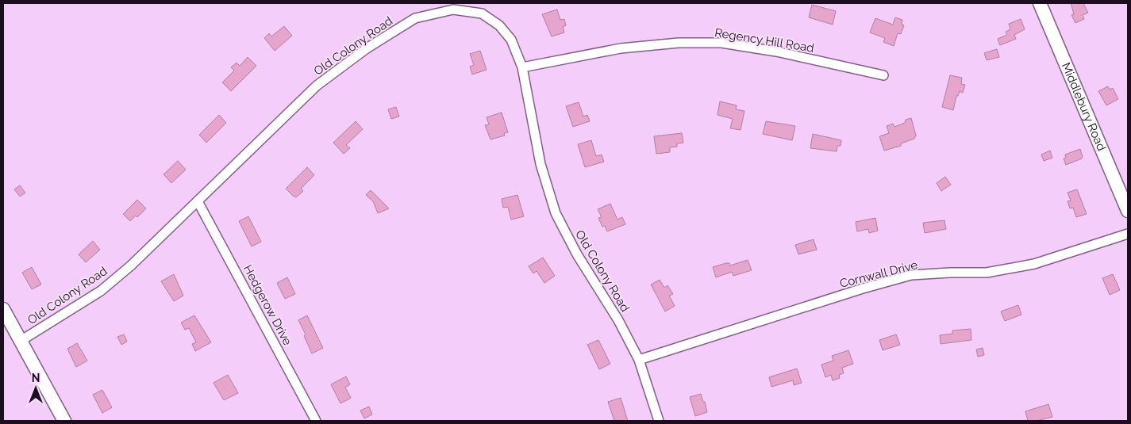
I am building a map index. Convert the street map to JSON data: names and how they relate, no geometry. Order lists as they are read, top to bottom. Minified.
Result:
{"streets":{"street":["Regency Hill Road","Old Colony Road","Middlebury Road","Cornwall Drive","Hedgerow Drive"]},"crossings":[["Regency Hill Road","Old Colony Road"],["Old Colony Road","Cornwall Drive"],["Old Colony Road","Hedgerow Drive"]],"north":"top"}
